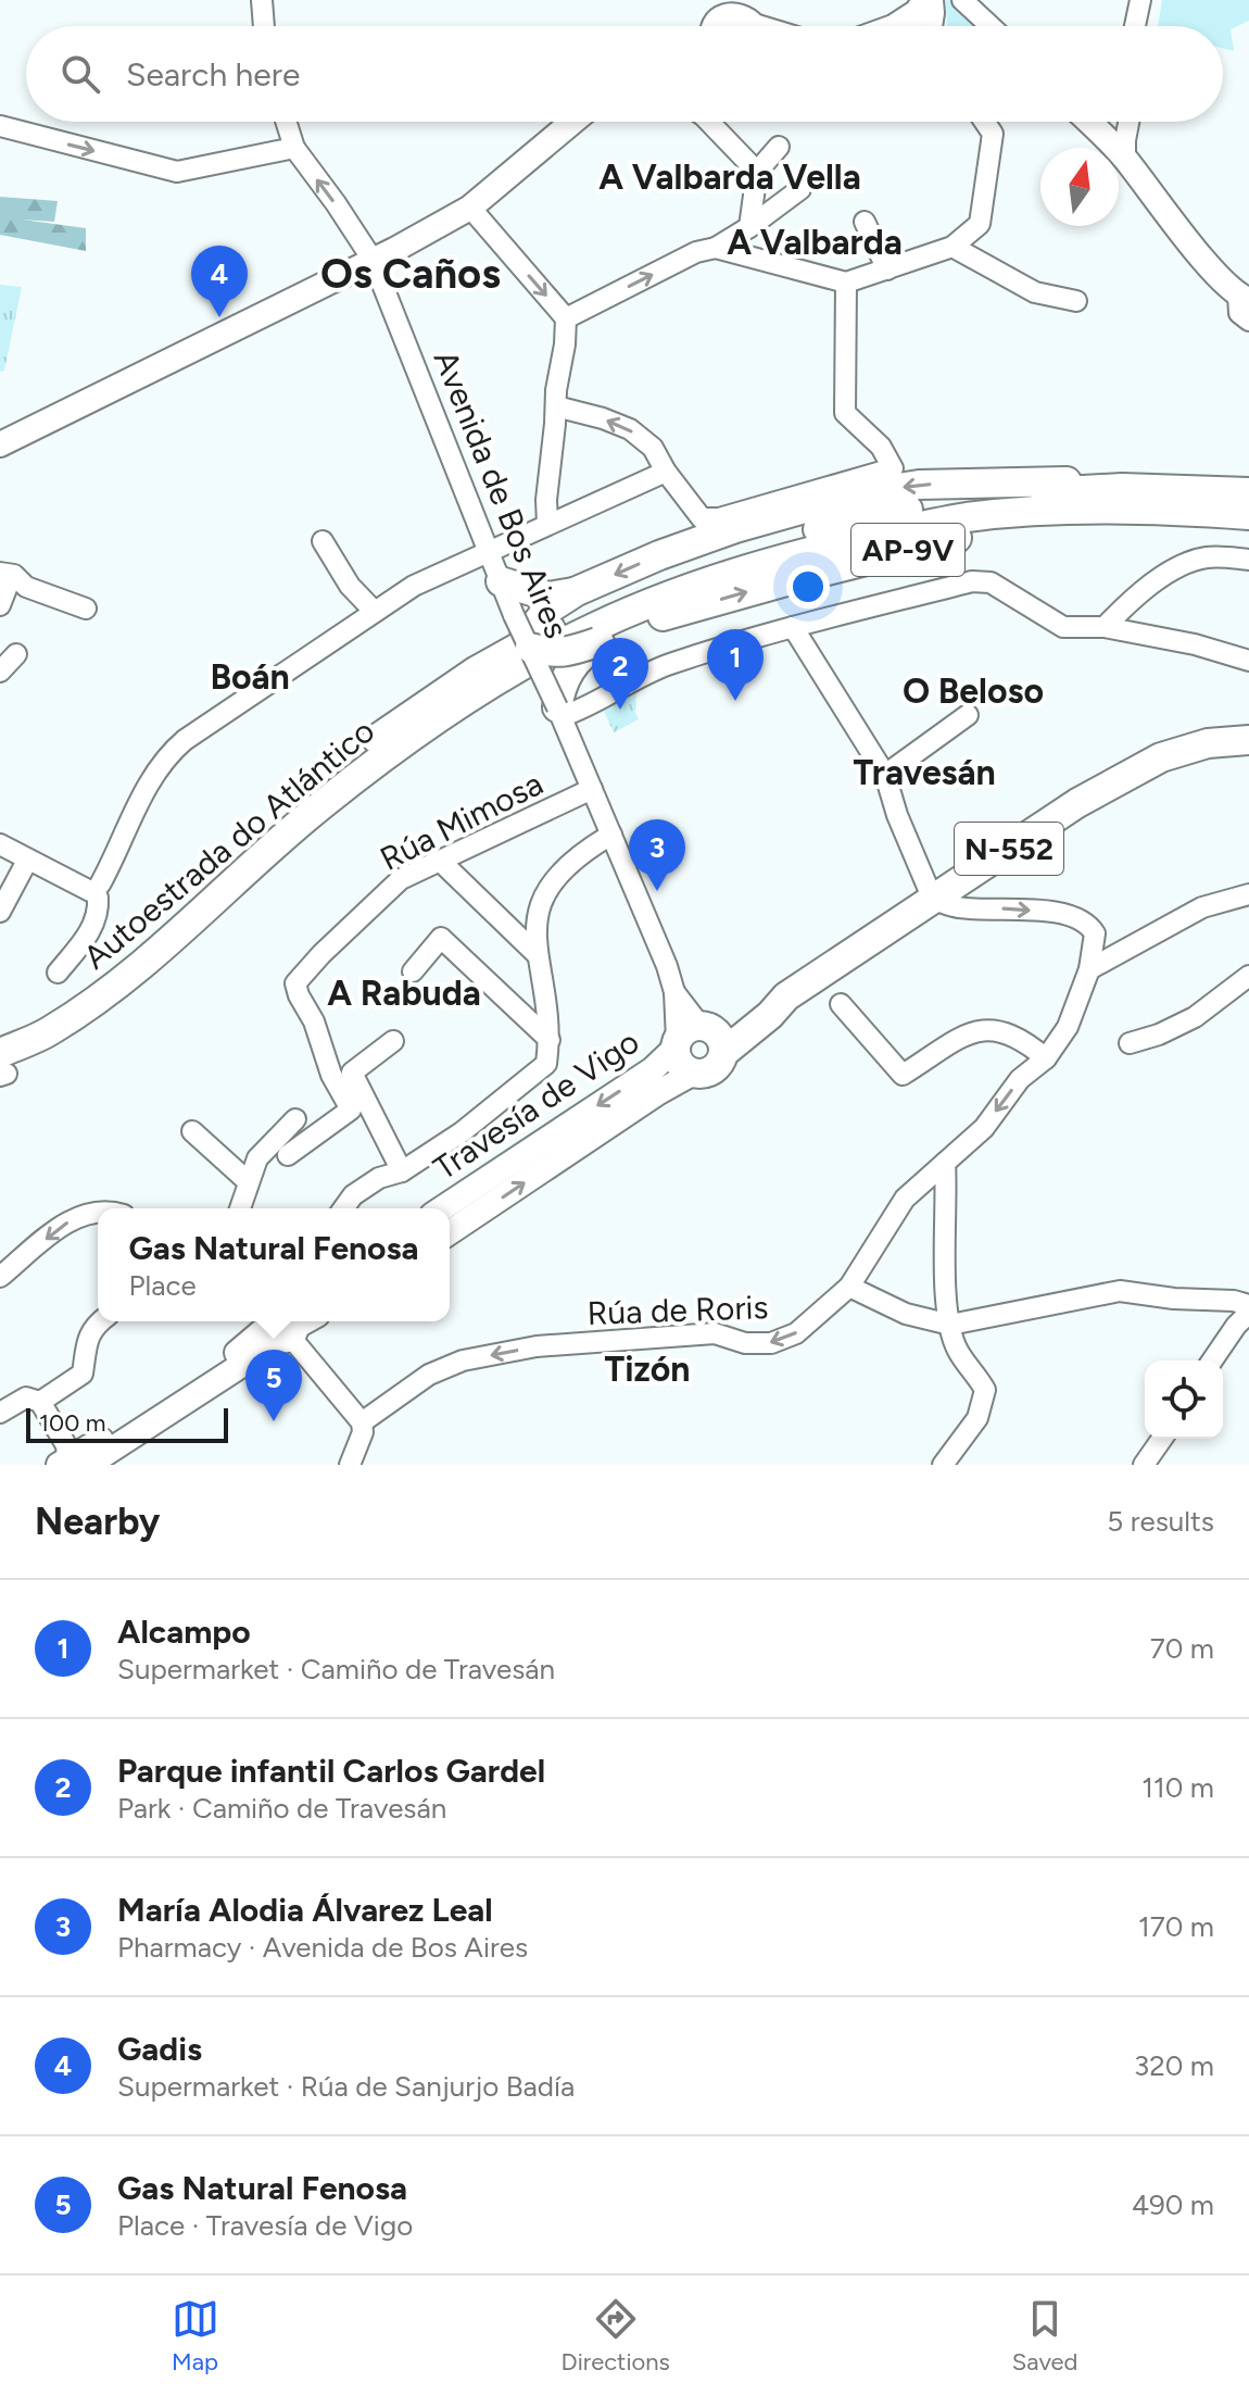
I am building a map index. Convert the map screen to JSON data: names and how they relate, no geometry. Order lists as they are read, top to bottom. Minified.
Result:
{"streets":{"highway":["AP-9V","Autoestrada do Atlántico","N-552"],"main road":["Travesía de Vigo"],"street":["Avenida de Bos Aires","Rúa Mimosa","Rúa de Roris"]},"crossings":[["Avenida de Bos Aires","AP-9V"],["Avenida de Bos Aires","Rúa Mimosa"],["Avenida de Bos Aires","N-552"],["Avenida de Bos Aires","Travesía de Vigo"],["AP-9V","Autoestrada do Atlántico"],["N-552","Travesía de Vigo"],["N-552","Rúa de Roris"]],"districts":["A Valbarda Vella","A Valbarda","Os Caños","Boán","O Beloso","Travesán","A Rabuda","Tizón"],"scale_bar":"100 m","north":"top","page":{"search":"Search here","pins":["4","1","2","3","5"],"popup":["Gas Natural Fenosa","Place"],"scale":"100 m","heading":["Nearby","5 results"],"list":[{"mark":"1","name":"Alcampo","note":"Supermarket · Camiño de Travesán","value":"70 m"},{"mark":"2","name":"Parque infantil Carlos Gardel","note":"Park · Camiño de Travesán","value":"110 m"},{"mark":"3","name":"María Alodia Álvarez Leal","note":"Pharmacy · Avenida de Bos Aires","value":"170 m"},{"mark":"4","name":"Gadis","note":"Supermarket · Rúa de Sanjurjo Badía","value":"320 m"},{"mark":"5","name":"Gas Natural Fenosa","note":"Place · Travesía de Vigo","value":"490 m"}],"nav":["Map","Directions","Saved"]}}
